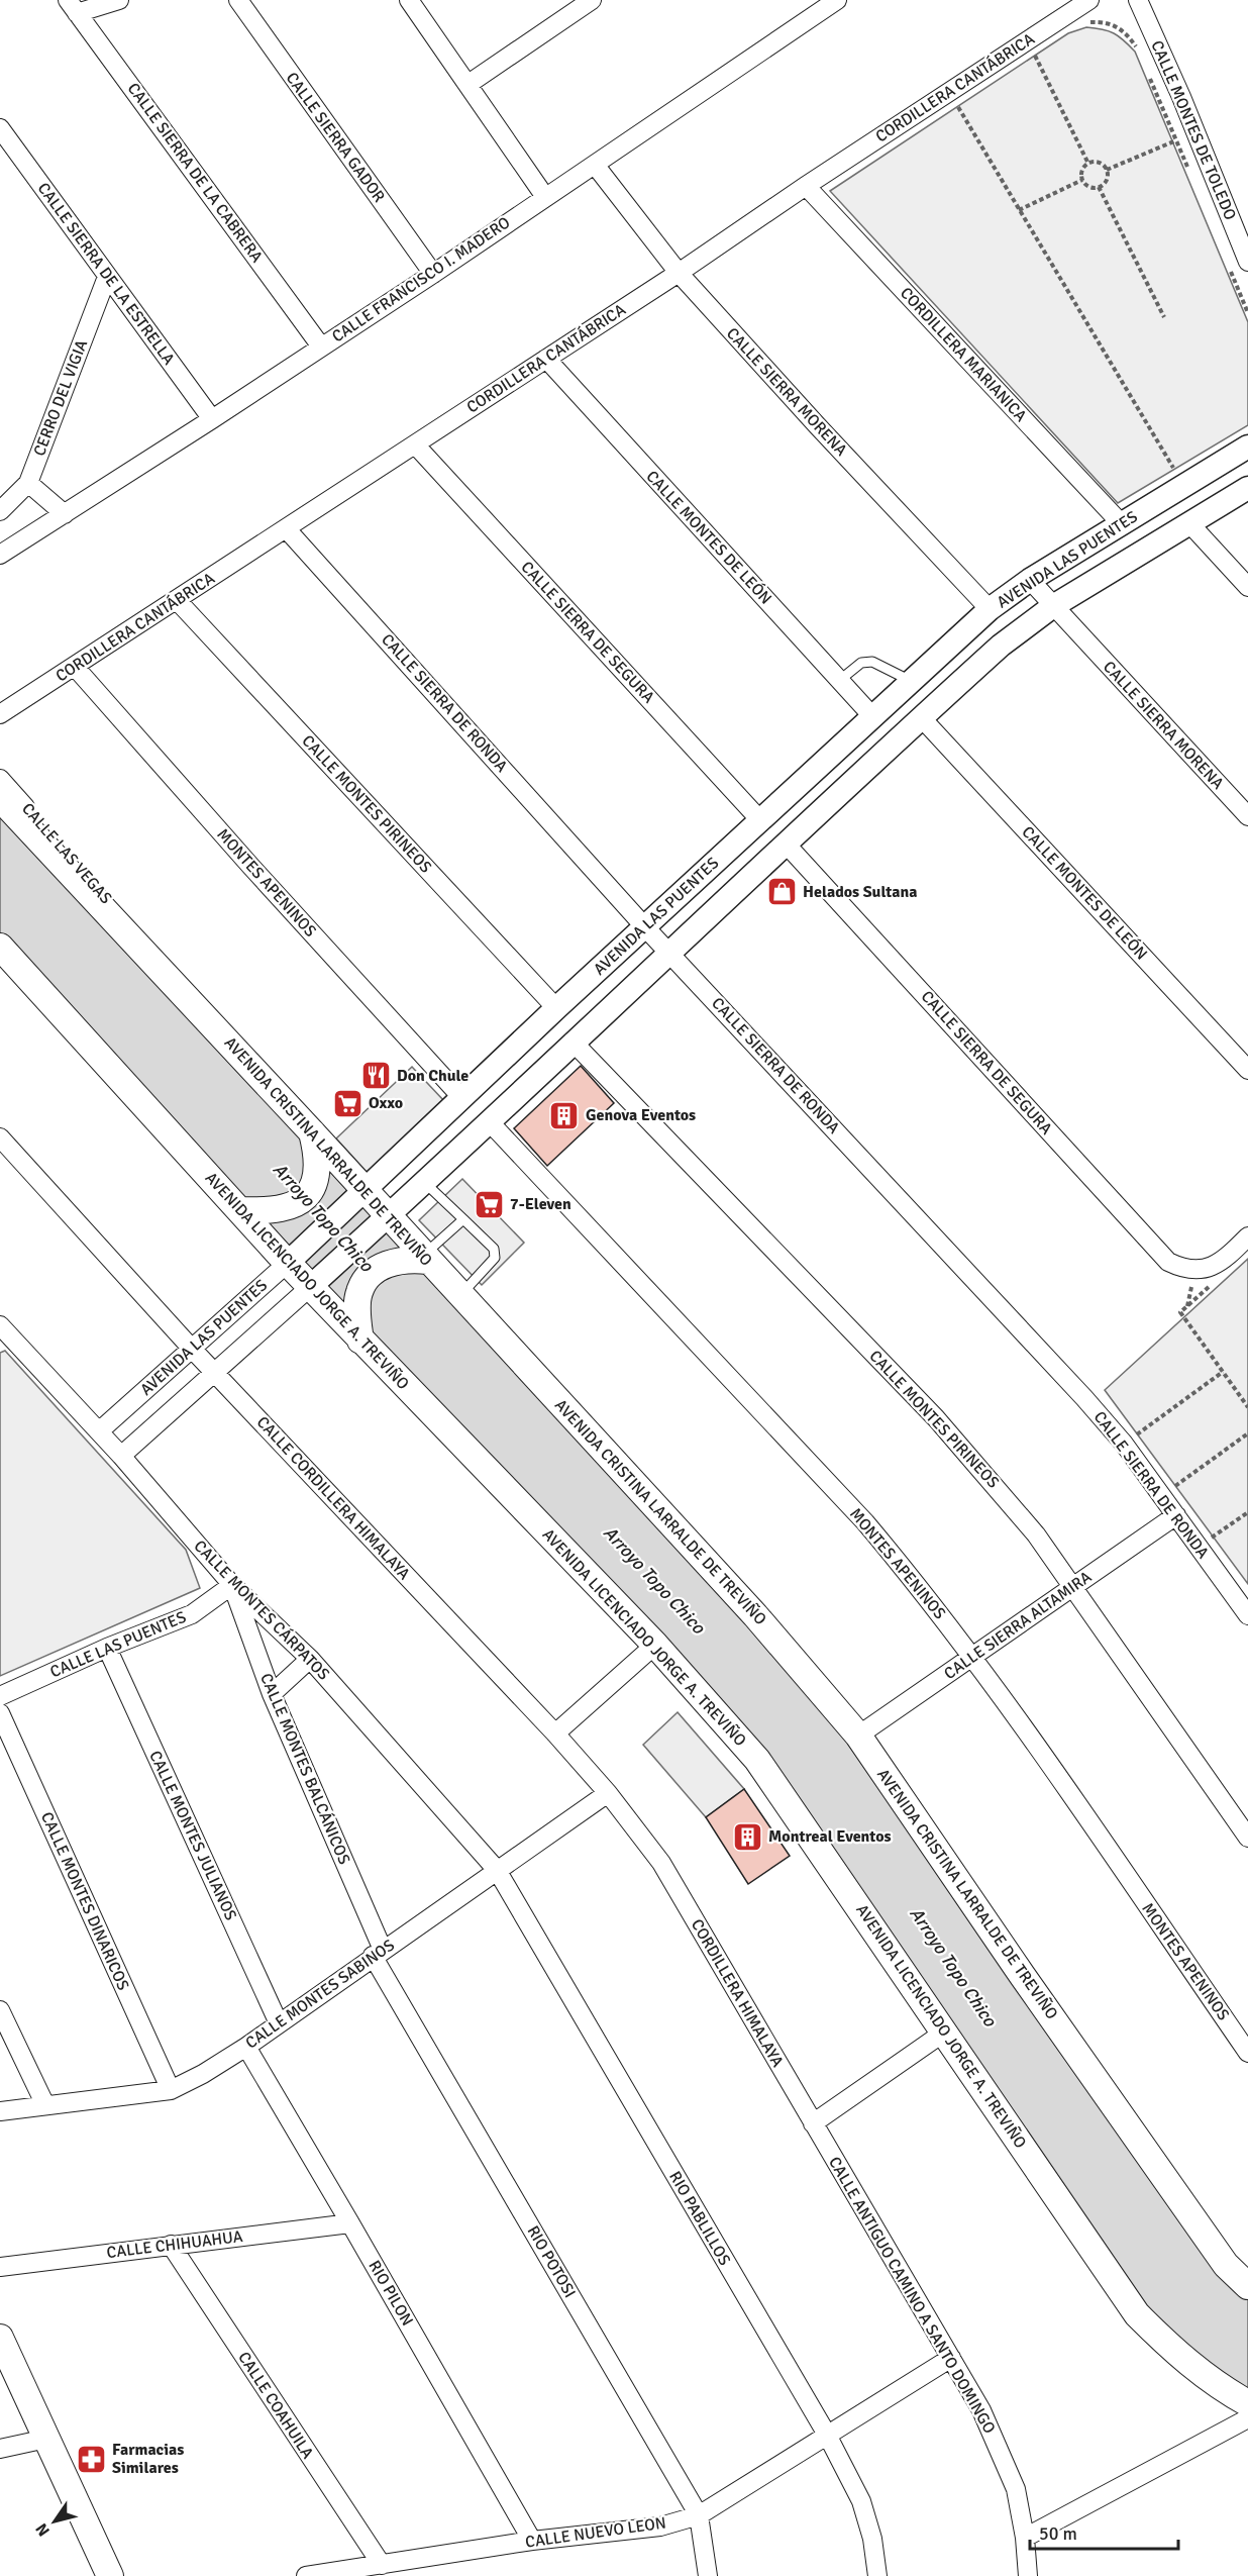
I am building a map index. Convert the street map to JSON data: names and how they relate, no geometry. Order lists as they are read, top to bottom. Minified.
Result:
{"streets":{"main road":["AVENIDA CRISTINA LARRALDE DE TREVIÑO","AVENIDA LICENCIADO JORGE A. TREVIÑO"],"street":["CORDILLERA CANTÁBRICA","CALLE MONTES DE TOLEDO","CALLE SIERRA GADOR","CALLE SIERRA DE LA CABRERA","CALLE SIERRA DE LA ESTRELLA","CALLE FRANCISCO I. MADERO","CORDILLERA MARIANICA","CALLE SIERRA MORENA","CERRO DEL VIGIA","CALLE MONTES DE LEÓN","AVENIDA LAS PUENTES","CALLE SIERRA DE SEGURA","CALLE SIERRA DE RONDA","CALLE MONTES PIRINEOS","CALLE LAS VEGAS","MONTES APENINOS","CALLE CORDILLERA HIMALAYA","CALLE MONTES CÁRPATOS","CALLE SIERRA ALTAMIRA","CALLE LAS PUENTES","CALLE MONTES BALCÁNICOS","CALLE MONTES JULIANOS","CALLE MONTES DINARICOS","CORDILLERA HIMALAYA","CALLE MONTES SABINOS","RIO PABLILLOS","CALLE CHIHUAHUA","RIO POTOSI","RIO PILON","CALLE ANTIGUO CAMINO A SANTO DOMINGO","CALLE COAHUILA","CALLE NUEVO LEON"]},"crossings":[["CORDILLERA CANTÁBRICA","CORDILLERA MARIANICA"],["CORDILLERA CANTÁBRICA","CALLE SIERRA MORENA"],["CORDILLERA CANTÁBRICA","CALLE MONTES DE LEÓN"],["CORDILLERA CANTÁBRICA","CALLE SIERRA DE SEGURA"],["CORDILLERA CANTÁBRICA","CALLE SIERRA DE RONDA"],["CORDILLERA CANTÁBRICA","CALLE MONTES PIRINEOS"],["CORDILLERA CANTÁBRICA","MONTES APENINOS"],["CALLE SIERRA GADOR","CALLE FRANCISCO I. MADERO"],["CALLE SIERRA DE LA CABRERA","CALLE FRANCISCO I. MADERO"],["CALLE SIERRA DE LA ESTRELLA","CALLE FRANCISCO I. MADERO"],["CALLE SIERRA DE LA ESTRELLA","CERRO DEL VIGIA"],["CALLE FRANCISCO I. MADERO","CALLE SIERRA MORENA"],["CORDILLERA MARIANICA","AVENIDA LAS PUENTES"],["CALLE SIERRA MORENA","AVENIDA LAS PUENTES"],["CALLE MONTES DE LEÓN","AVENIDA LAS PUENTES"],["AVENIDA LAS PUENTES","CALLE SIERRA DE SEGURA"],["AVENIDA LAS PUENTES","CALLE SIERRA DE RONDA"],["AVENIDA LAS PUENTES","CALLE MONTES PIRINEOS"],["AVENIDA LAS PUENTES","MONTES APENINOS"],["AVENIDA LAS PUENTES","AVENIDA CRISTINA LARRALDE DE TREVIÑO"],["AVENIDA LAS PUENTES","AVENIDA LICENCIADO JORGE A. TREVIÑO"],["AVENIDA LAS PUENTES","CALLE CORDILLERA HIMALAYA"],["AVENIDA LAS PUENTES","CALLE MONTES CÁRPATOS"],["CALLE SIERRA DE RONDA","CALLE SIERRA ALTAMIRA"],["CALLE MONTES PIRINEOS","CALLE SIERRA ALTAMIRA"],["CALLE LAS VEGAS","AVENIDA CRISTINA LARRALDE DE TREVIÑO"],["MONTES APENINOS","CALLE SIERRA ALTAMIRA"],["AVENIDA CRISTINA LARRALDE DE TREVIÑO","CALLE SIERRA ALTAMIRA"],["CALLE CORDILLERA HIMALAYA","CORDILLERA HIMALAYA"],["CALLE CORDILLERA HIMALAYA","CALLE MONTES SABINOS"],["CALLE MONTES CÁRPATOS","CALLE LAS PUENTES"],["CALLE MONTES CÁRPATOS","CALLE MONTES BALCÁNICOS"],["CALLE MONTES CÁRPATOS","CALLE MONTES SABINOS"],["CALLE MONTES CÁRPATOS","RIO PABLILLOS"],["CALLE LAS PUENTES","CALLE MONTES BALCÁNICOS"],["CALLE LAS PUENTES","CALLE MONTES JULIANOS"],["CALLE MONTES BALCÁNICOS","CALLE MONTES SABINOS"],["CALLE MONTES BALCÁNICOS","RIO POTOSI"],["CALLE MONTES JULIANOS","CALLE MONTES SABINOS"],["CALLE MONTES DINARICOS","CALLE MONTES SABINOS"],["CORDILLERA HIMALAYA","CALLE ANTIGUO CAMINO A SANTO DOMINGO"],["CALLE MONTES SABINOS","RIO PABLILLOS"],["CALLE MONTES SABINOS","RIO POTOSI"],["CALLE MONTES SABINOS","RIO PILON"],["RIO PABLILLOS","CALLE NUEVO LEON"],["CALLE CHIHUAHUA","RIO PILON"],["CALLE CHIHUAHUA","CALLE COAHUILA"],["RIO POTOSI","CALLE NUEVO LEON"],["RIO PILON","CALLE NUEVO LEON"],["CALLE ANTIGUO CAMINO A SANTO DOMINGO","CALLE NUEVO LEON"],["CALLE COAHUILA","CALLE NUEVO LEON"]],"water":["Arroyo Topo Chico"],"places":{"shop":["Helados Sultana"],"restaurant":["Don Chule"],"supermarket":["Oxxo","7-Eleven"],"building":["Genova Eventos","Montreal Eventos"],"pharmacy":["Farmacias Similares"]},"scale_bar":"50 m","north":"bottom left"}
